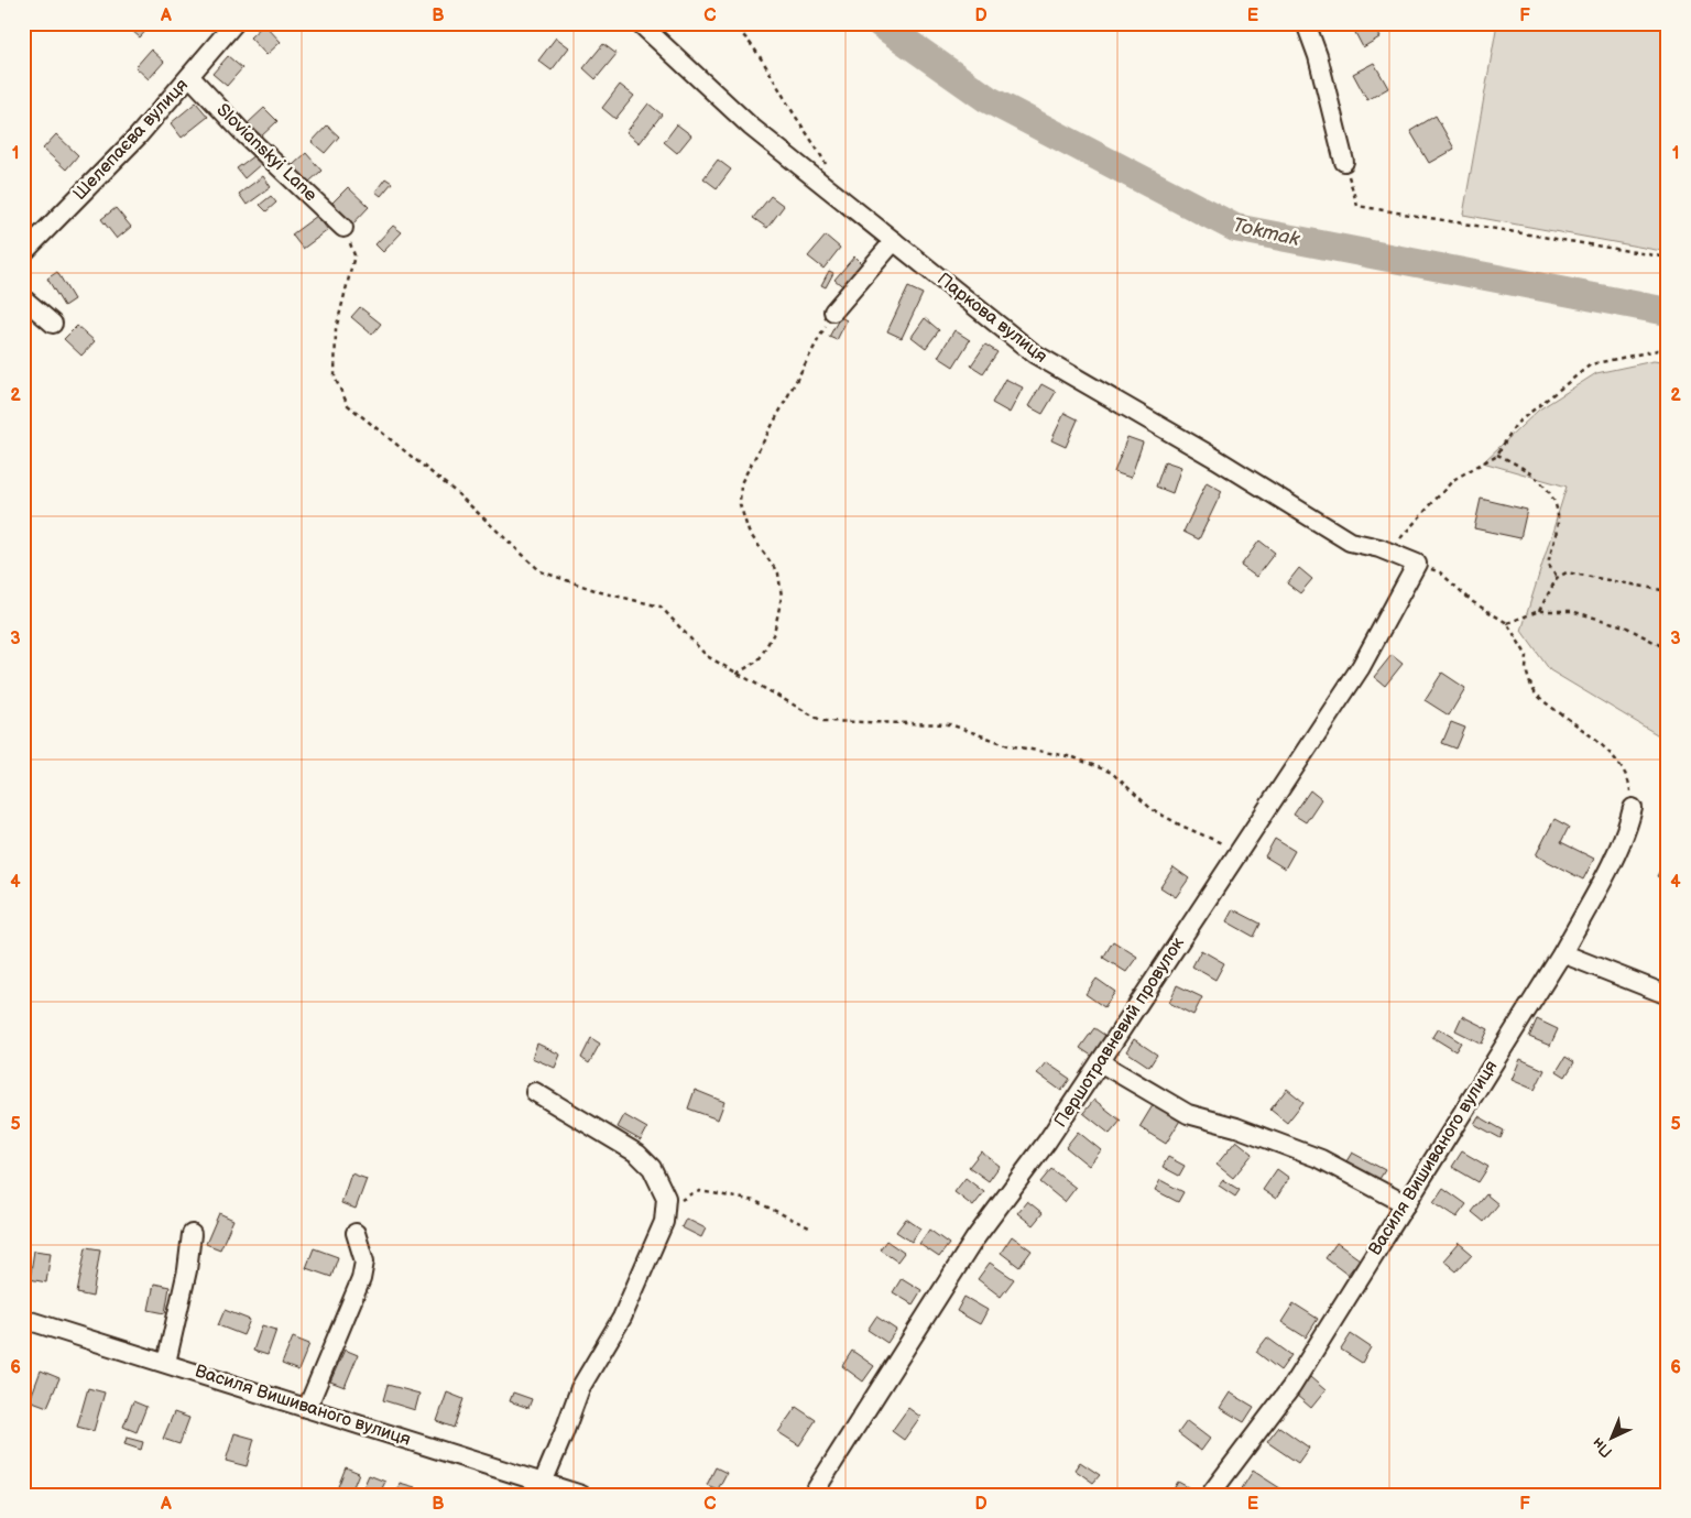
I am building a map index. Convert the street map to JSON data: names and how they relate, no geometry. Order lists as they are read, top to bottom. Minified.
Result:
{"streets":{"street":["Шелепаєва вулиця","Slovianskyi Lane","Паркова вулиця","Першотравневий провулок","Василя Вишиваного вулиця"]},"crossings":[["Шелепаєва вулиця","Slovianskyi Lane"],["Паркова вулиця","Першотравневий провулок"]],"water":["Tokmak"],"north":"bottom left","grid":{"columns":["A","B","C","D","E","F"],"rows":["1","2","3","4","5","6"]}}
